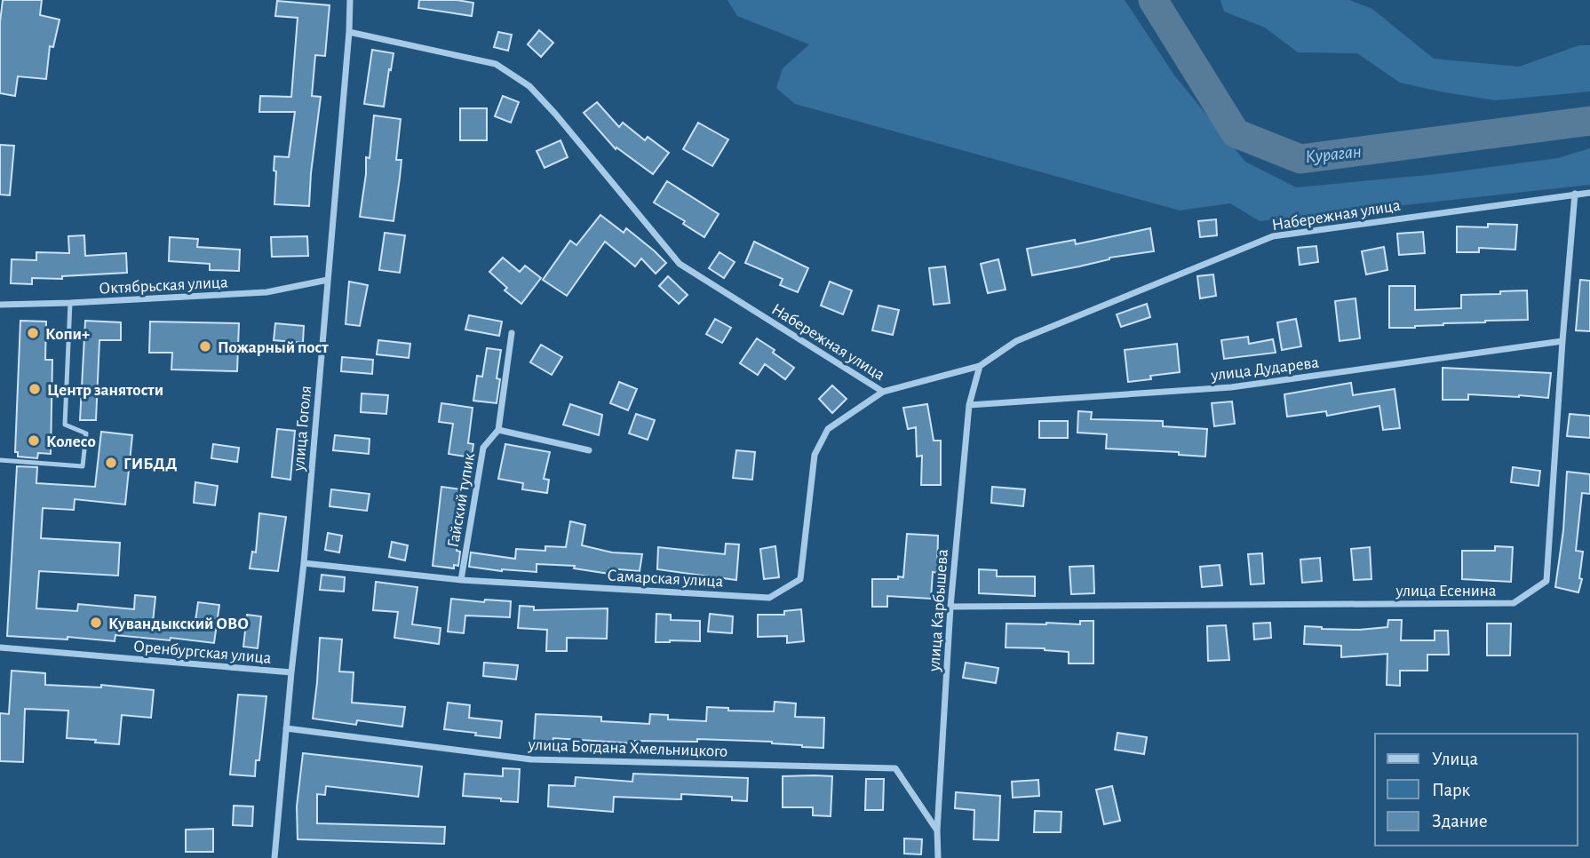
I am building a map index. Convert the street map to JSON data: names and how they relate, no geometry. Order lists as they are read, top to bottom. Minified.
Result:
{"streets":{"street":["Набережная улица","Октябрьская улица","улица Дударева","улица Гоголя","Гайский тупик","Самарская улица","улица Есенина","улица Карбышева","Оренбургская улица","улица Богдана Хмельницкого"]},"crossings":[["Набережная улица","улица Гоголя"],["Набережная улица","Самарская улица"],["Набережная улица","улица Есенина"],["Набережная улица","улица Карбышева"],["Октябрьская улица","улица Гоголя"],["улица Дударева","улица Есенина"],["улица Дударева","улица Карбышева"],["улица Гоголя","Самарская улица"],["улица Гоголя","Оренбургская улица"],["улица Гоголя","улица Богдана Хмельницкого"],["Гайский тупик","Самарская улица"],["улица Есенина","улица Карбышева"],["улица Карбышева","улица Богдана Хмельницкого"]],"water":["Кураган"],"places":["Копи+","Пожарный пост","Центр занятости","Колесо","ГИБДД","Кувандыкский ОВО"],"legend":["Улица","Парк","Здание"]}
